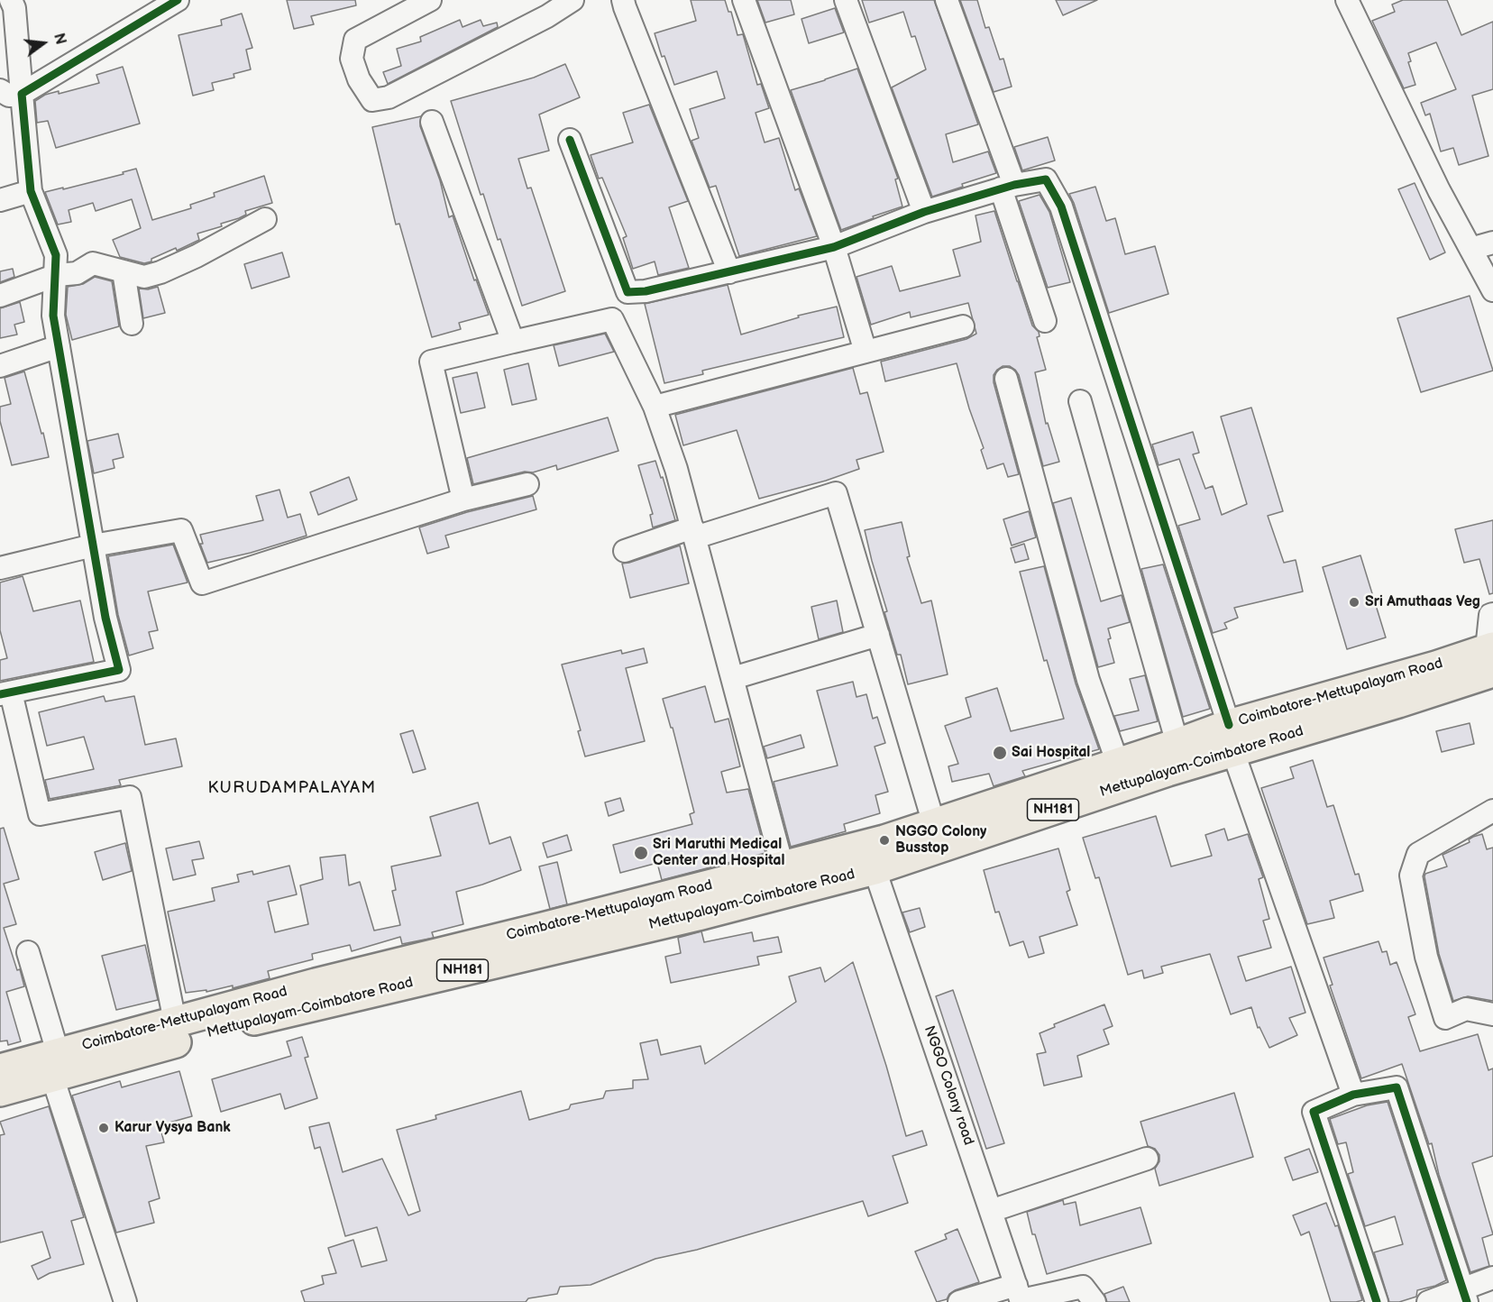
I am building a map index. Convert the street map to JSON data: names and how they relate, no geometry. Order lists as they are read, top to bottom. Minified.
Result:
{"streets":{"highway":["Coimbatore-Mettupalayam Road","Mettupalayam-Coimbatore Road","NH181"],"street":["NGGO Colony road"]},"crossings":[["Coimbatore-Mettupalayam Road","Mettupalayam-Coimbatore Road"],["Coimbatore-Mettupalayam Road","NGGO Colony road"],["Mettupalayam-Coimbatore Road","NGGO Colony road"]],"districts":["KURUDAMPALAYAM"],"places":["Sri Amuthaas Veg","Sai Hospital","NGGO Colony Busstop","Sri Maruthi Medical Center and Hospital","Karur Vysya Bank"],"north":"right"}
